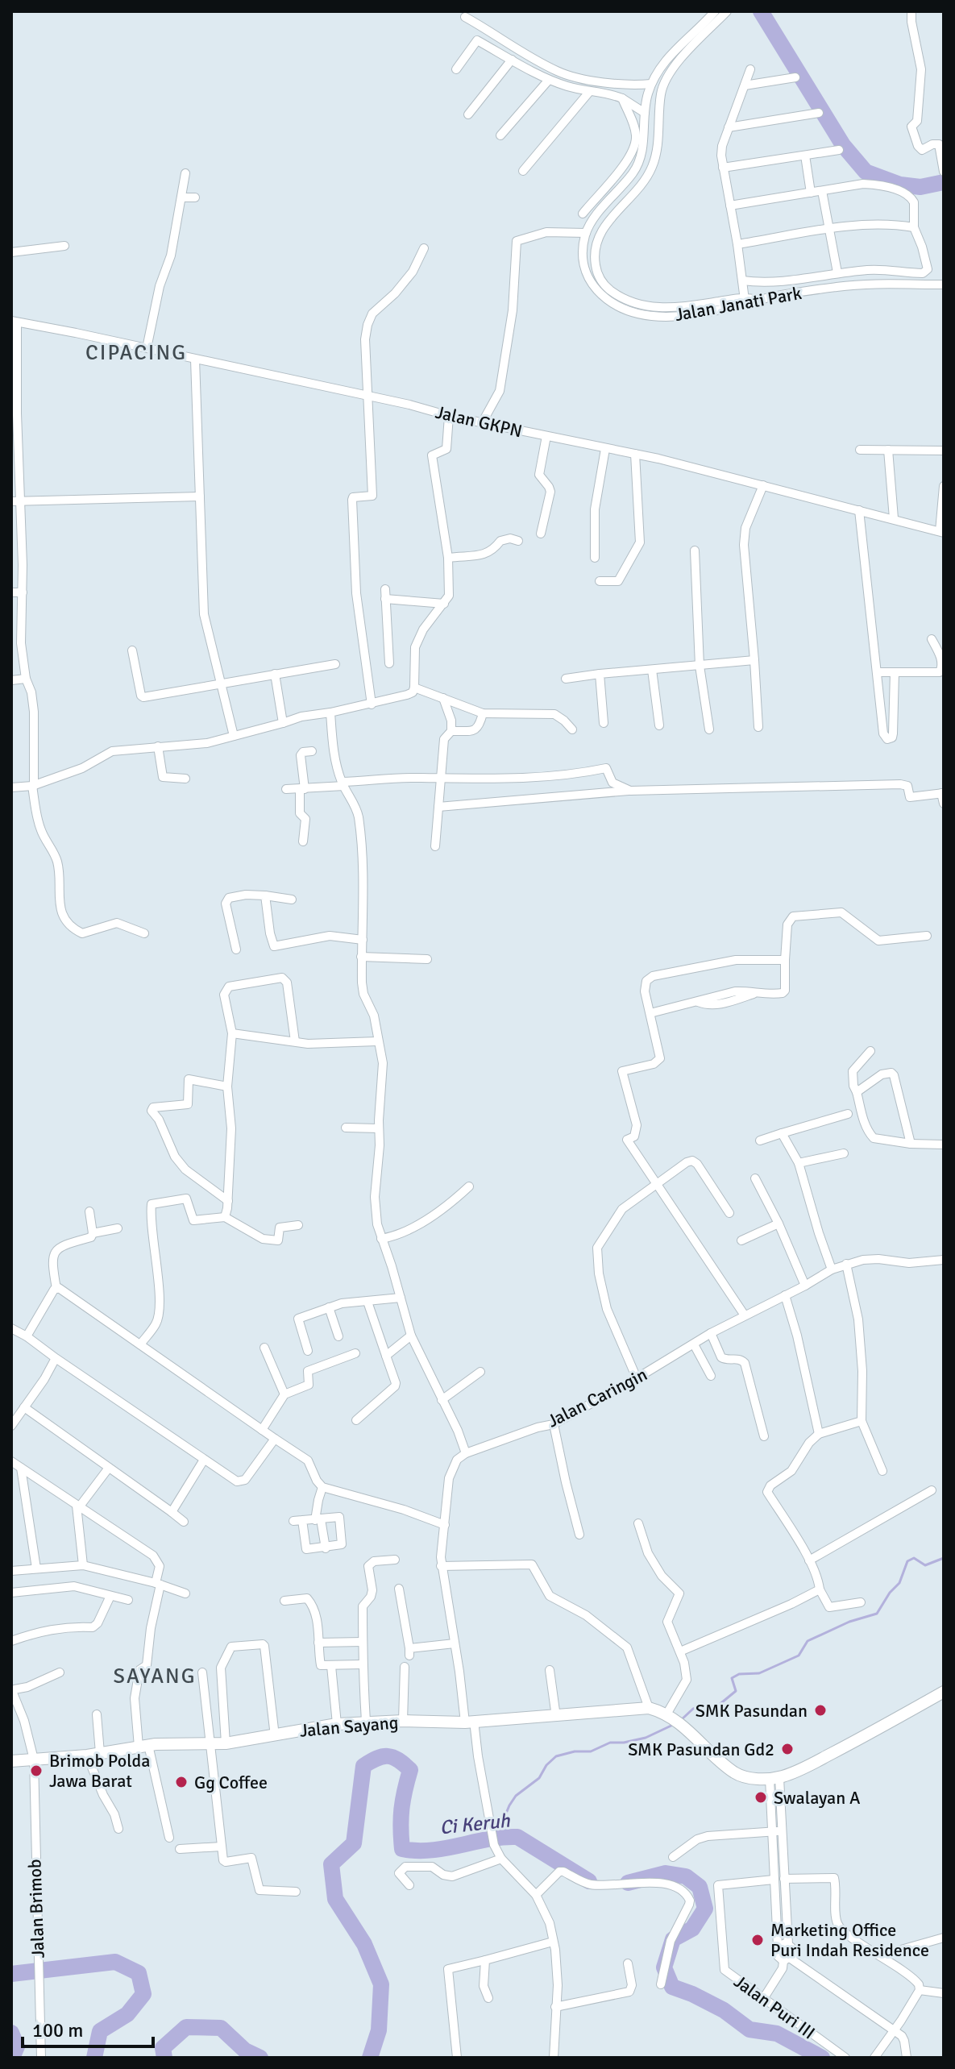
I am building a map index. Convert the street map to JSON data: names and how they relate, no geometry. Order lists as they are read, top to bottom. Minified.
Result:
{"streets":{"main road":["Jalan Sayang"],"street":["Jalan Janati Park","Jalan GKPN","Jalan Caringin","Jalan Brimob","Jalan Puri III"]},"crossings":[["Jalan Sayang","Jalan Brimob"]],"districts":["CIPACING","SAYANG"],"water":["Ci Keruh"],"places":["SMK Pasundan","SMK Pasundan Gd2","Brimob Polda Jawa Barat","Gg Coffee","Swalayan A","Marketing Office Puri Indah Residence"],"scale_bar":"100 m"}
